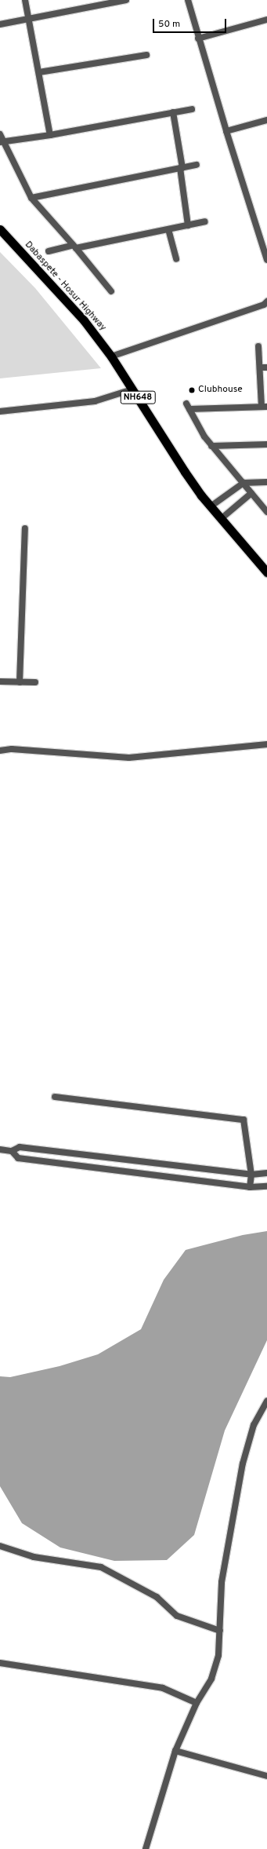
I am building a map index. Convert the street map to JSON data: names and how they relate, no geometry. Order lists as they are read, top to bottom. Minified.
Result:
{"streets":{"highway":["Dabaspete - Hosur Highway","NH648"]},"places":["Clubhouse"],"scale_bar":"50 m"}
